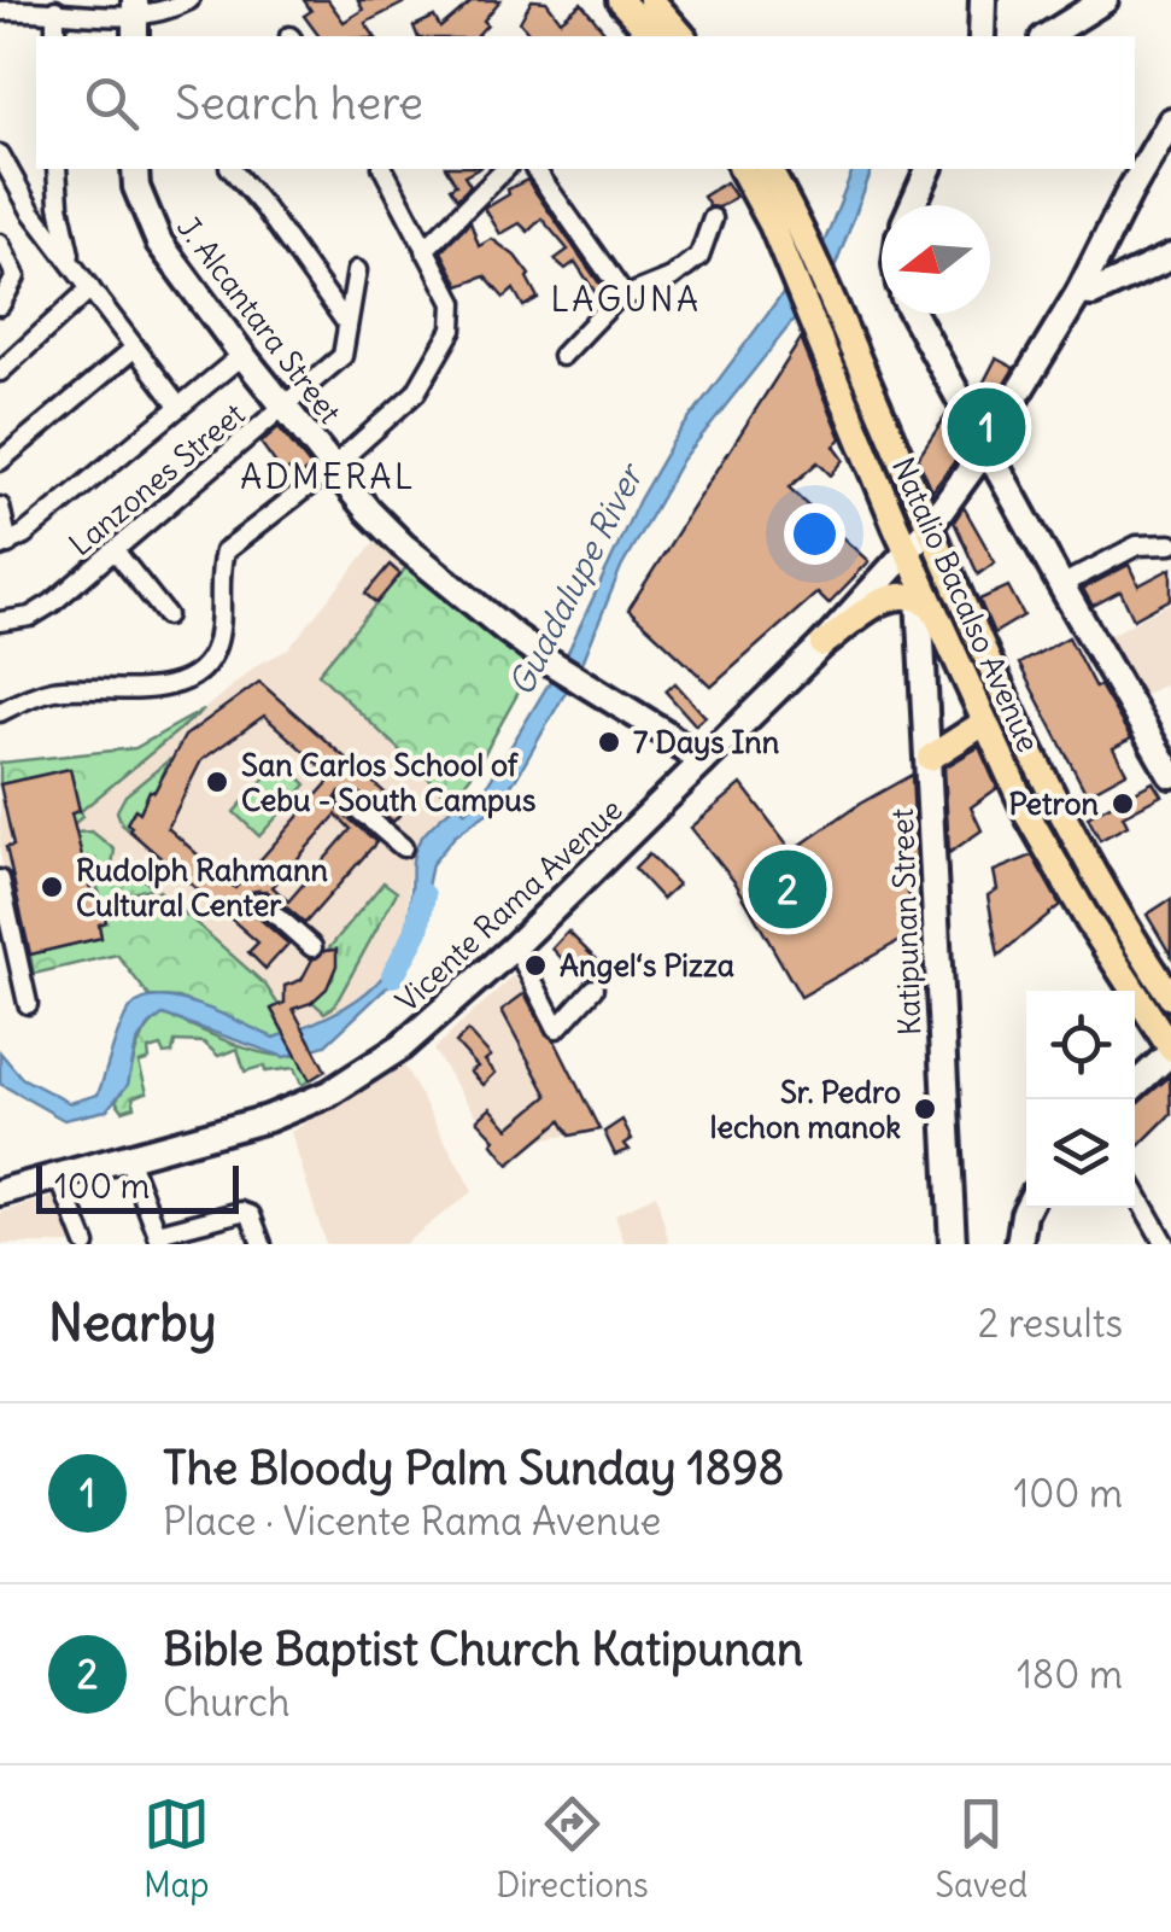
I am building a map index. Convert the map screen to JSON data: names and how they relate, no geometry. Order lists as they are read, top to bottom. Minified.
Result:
{"streets":{"main road":["Natalio Bacalso Avenue"],"street":["J. Alcantara Street","Lanzones Street","Vicente Rama Avenue","Katipunan Street"]},"crossings":[["J. Alcantara Street","Lanzones Street"],["J. Alcantara Street","Vicente Rama Avenue"],["Natalio Bacalso Avenue","Vicente Rama Avenue"],["Natalio Bacalso Avenue","Katipunan Street"]],"districts":["LAGUNA","ADMERAL"],"water":["Guadalupe River"],"places":["7 Days Inn","San Carlos School of Cebu - South Campus","Petron","Rudolph Rahmann Cultural Center","Angel‘s Pizza","Sr. Pedro lechon manok"],"scale_bar":"100 m","north":"left","page":{"search":"Search here","pins":["1","2"],"scale":"100 m","heading":["Nearby","2 results"],"list":[{"mark":"1","name":"The Bloody Palm Sunday 1898","note":"Place · Vicente Rama Avenue","value":"100 m"},{"mark":"2","name":"Bible Baptist Church Katipunan","note":"Church","value":"180 m"}],"nav":["Map","Directions","Saved"]}}
